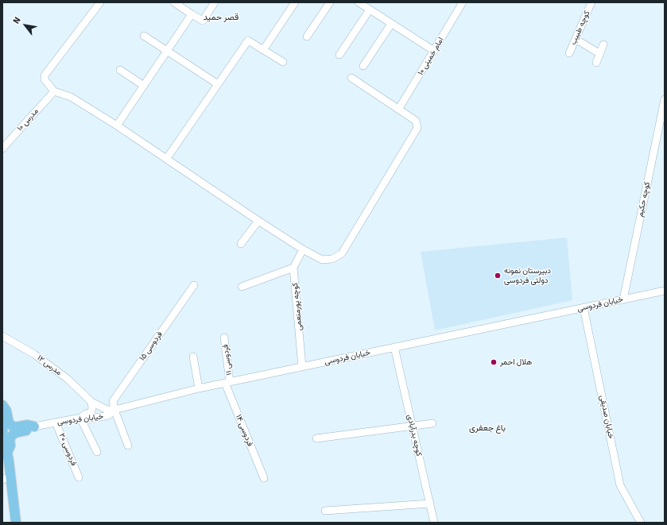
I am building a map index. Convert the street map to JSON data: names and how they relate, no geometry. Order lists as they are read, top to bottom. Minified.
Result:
{"streets":{"street":["کوچه طبیب","امام خمینی ۱۰","مدرس ۱۰","کوچه حکیم","خیابان فردوسی","کوچه پورمنعمی","فردوسی ۱۵","فردوسی ۱۱","مدرس ۱۲","خیابان صدیقی","فردوسی ۱۴","کوچه بدرآبادی","فردوسی ۲۰"]},"crossings":[["کوچه حکیم","خیابان فردوسی"],["خیابان فردوسی","کوچه پورمنعمی"],["خیابان فردوسی","فردوسی ۱۵"],["خیابان فردوسی","فردوسی ۱۱"],["خیابان فردوسی","مدرس ۱۲"],["خیابان فردوسی","خیابان صدیقی"],["خیابان فردوسی","فردوسی ۱۴"],["خیابان فردوسی","کوچه بدرآبادی"],["خیابان فردوسی","فردوسی ۲۰"],["فردوسی ۱۵","مدرس ۱۲"],["فردوسی ۱۱","فردوسی ۱۴"]],"districts":["قصر حمید","باغ جعفری"],"places":["دبیرستان نمونه دولتی فردوسی","هلال احمر"],"north":"top left"}
